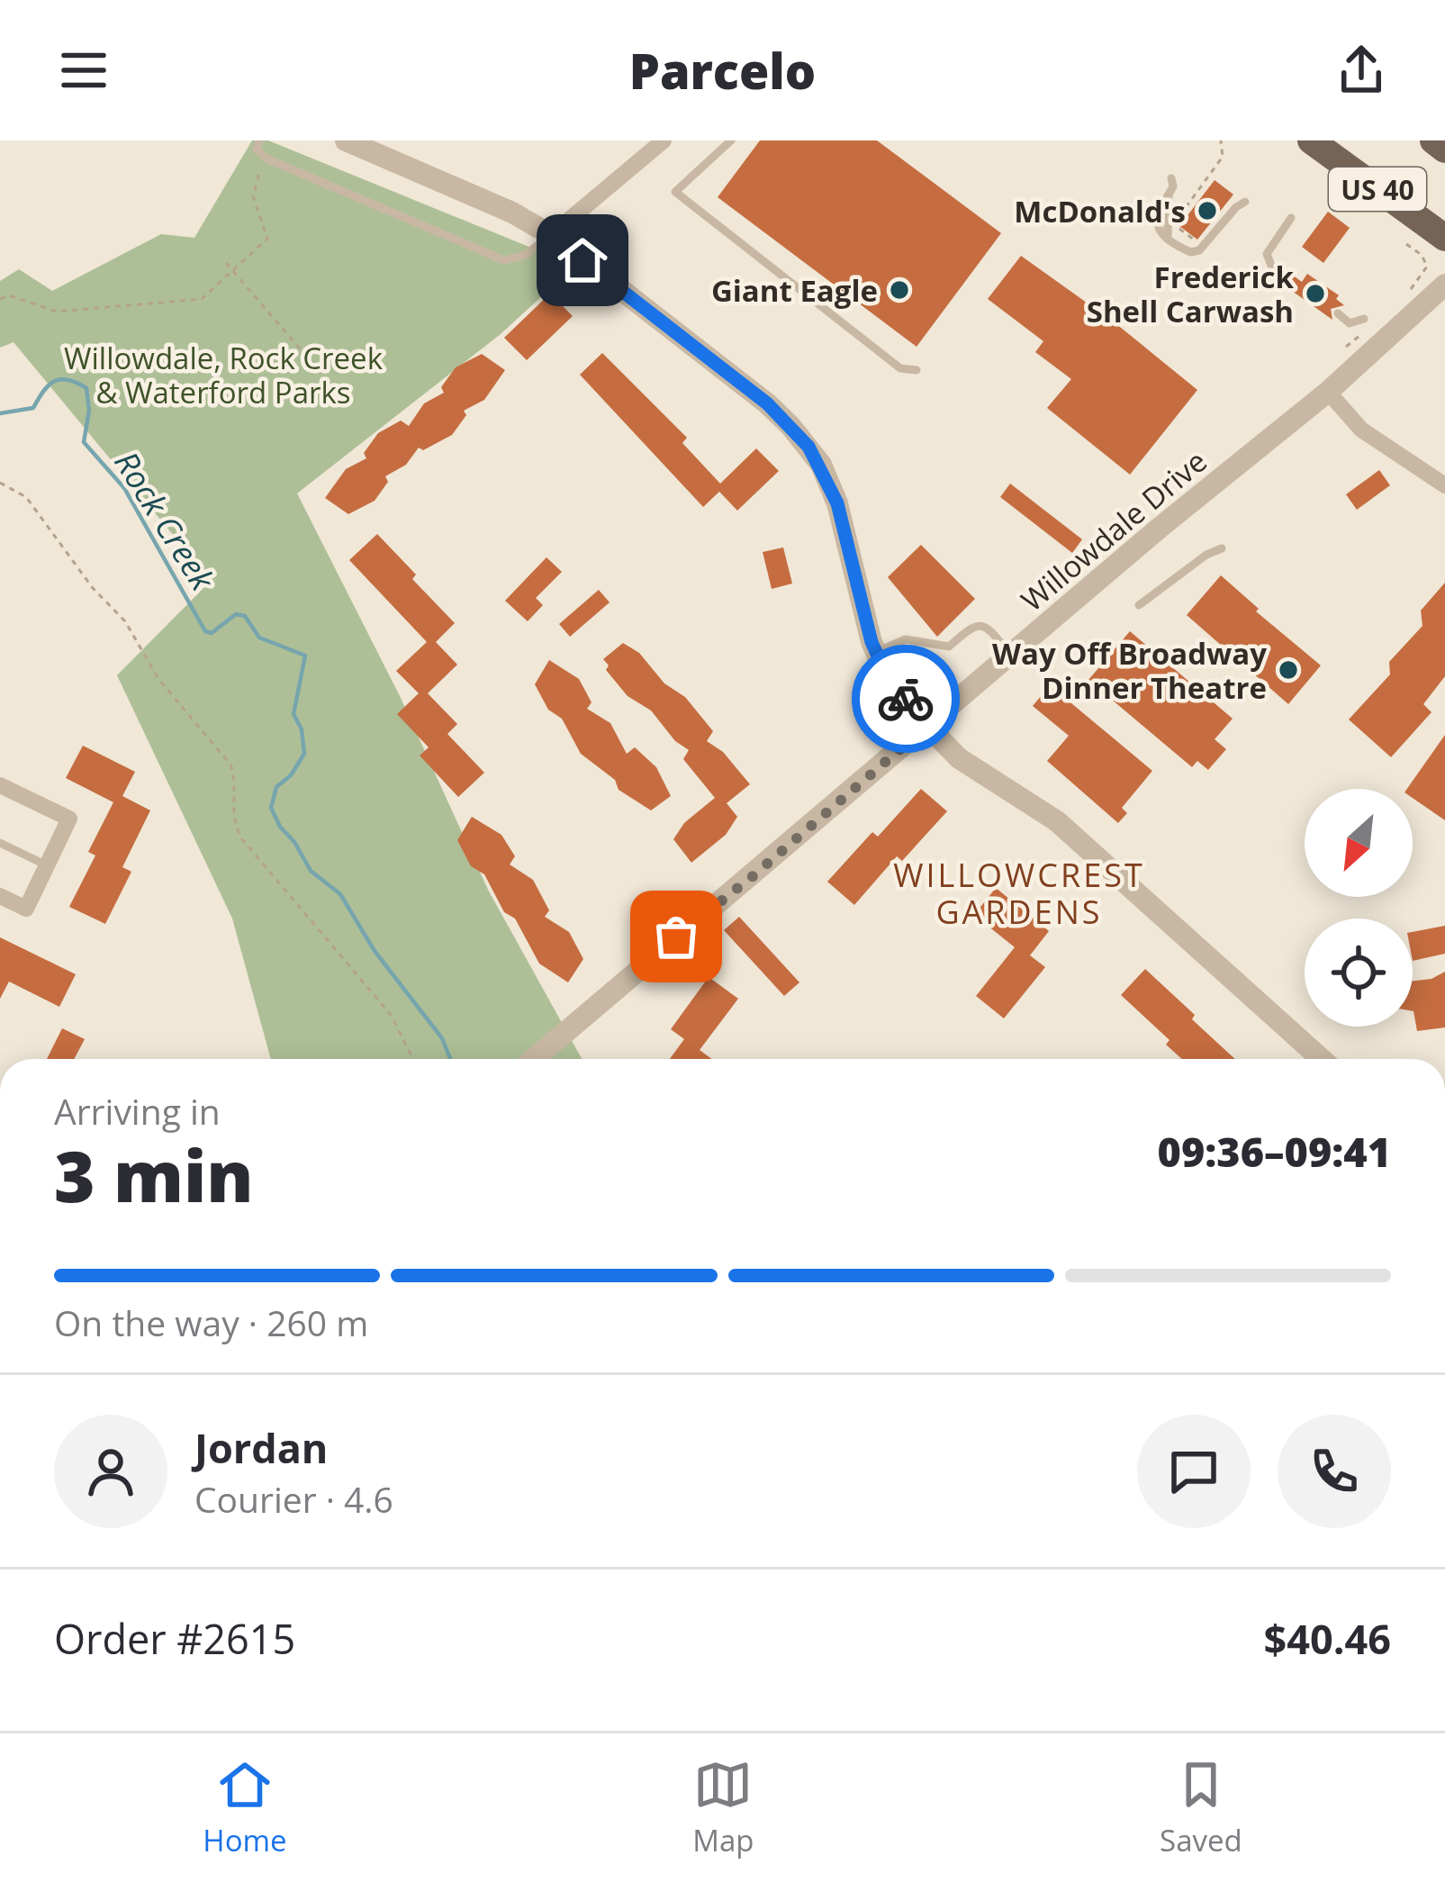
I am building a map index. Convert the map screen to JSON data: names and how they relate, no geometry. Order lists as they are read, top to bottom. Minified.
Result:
{"streets":{"main road":["US 40"],"street":["Willowdale Drive"]},"districts":["WILLOWCREST GARDENS"],"water":["Rock Creek"],"parks":["Willowdale, Rock Creek & Waterford Parks"],"places":["McDonald's","Giant Eagle","Frederick Shell Carwash","Way Off Broadway Dinner Theatre"],"north":"bottom left","page":{"header":"Parcelo","heading":["3 min","Arriving in","09:36–09:41"],"panel":["Jordan","Courier · 4.6","Order #2615","$40.46"],"bar":"On the way · 260 m","tabs":["Home","Map","Saved"]}}
